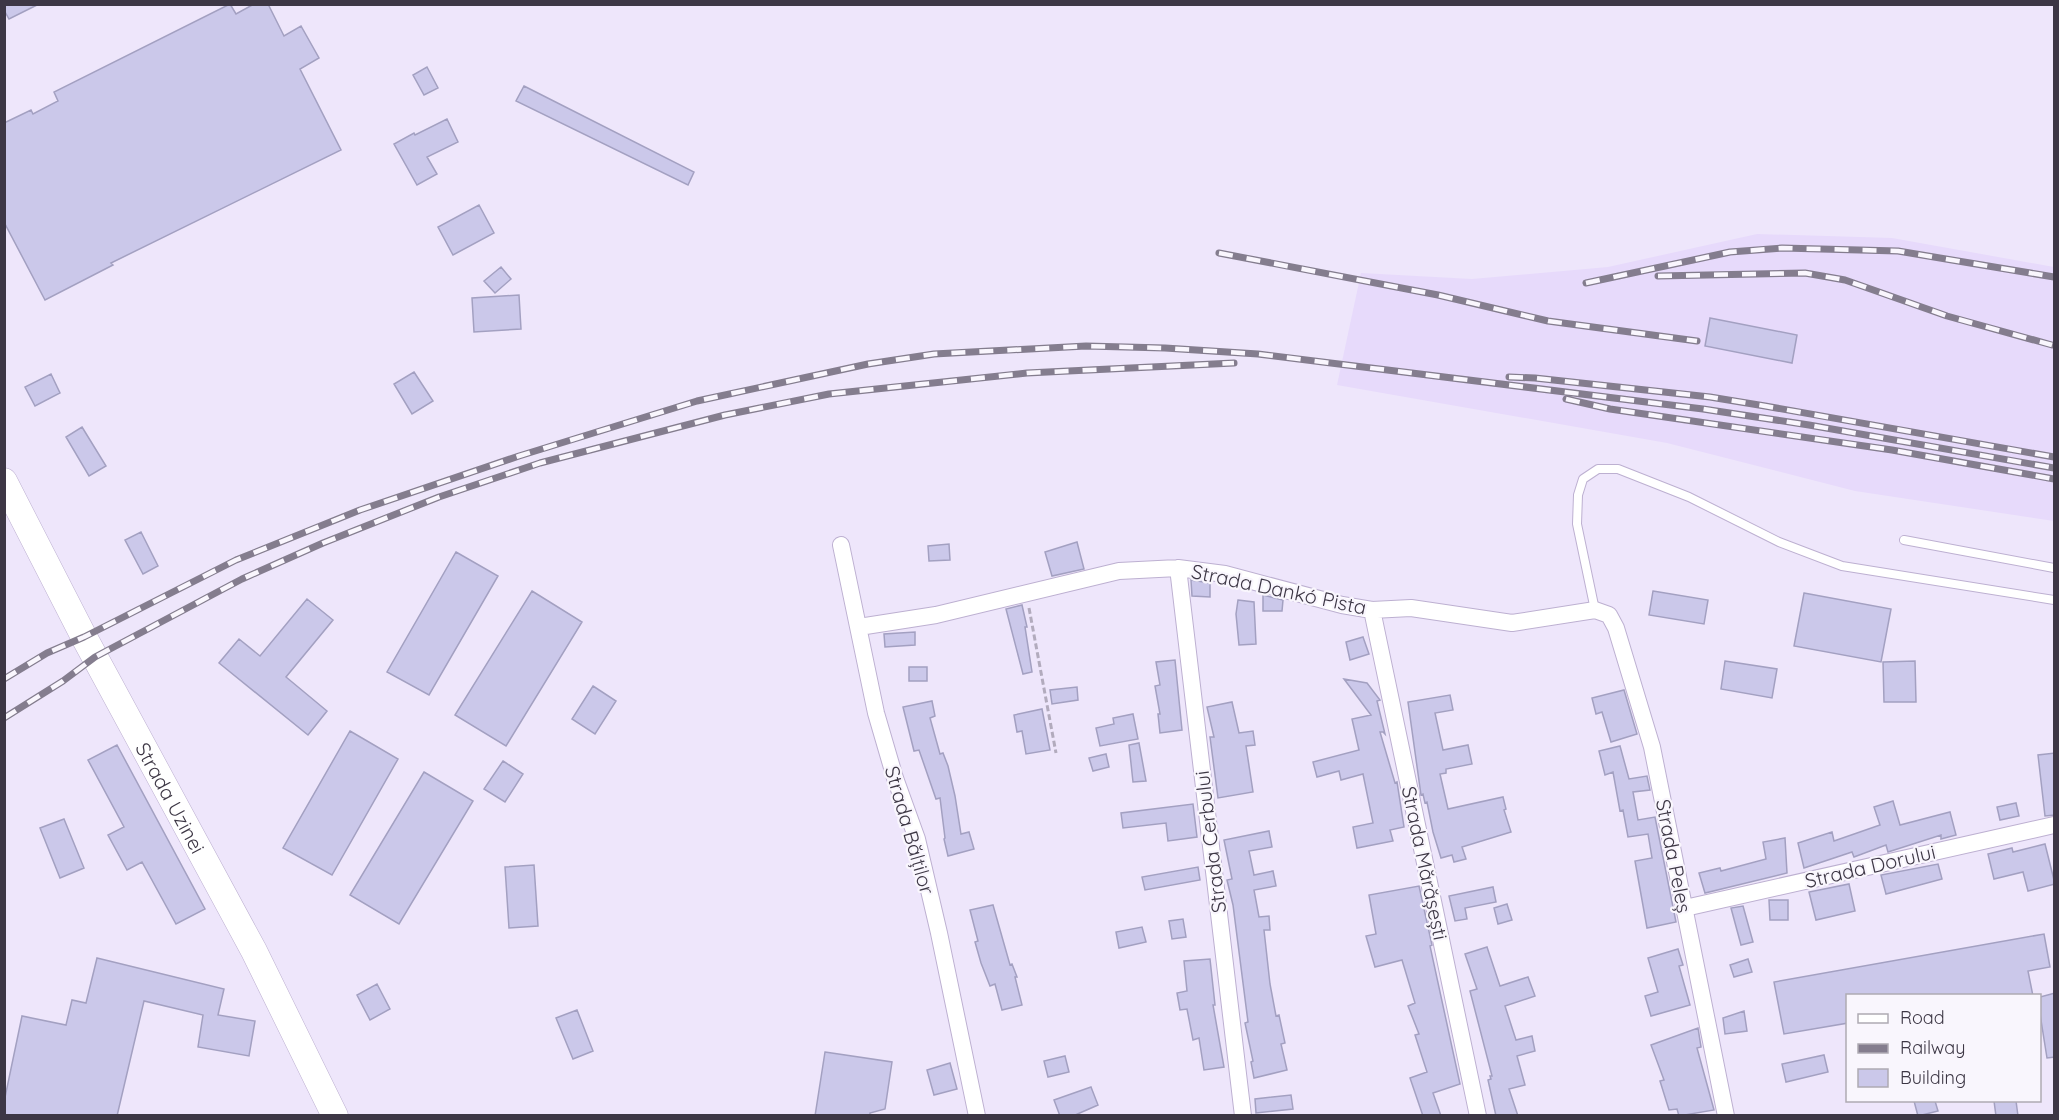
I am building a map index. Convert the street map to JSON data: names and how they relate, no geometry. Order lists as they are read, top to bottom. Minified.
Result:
{"streets":{"main road":["Strada Uzinei"],"street":["Strada Dankó Pista","Strada Bălților","Strada Cerbului","Strada Peleș","Strada Mărășești","Strada Dorului"]},"crossings":[["Strada Dankó Pista","Strada Bălților"],["Strada Dankó Pista","Strada Cerbului"],["Strada Dankó Pista","Strada Peleș"],["Strada Dankó Pista","Strada Mărășești"],["Strada Peleș","Strada Dorului"]],"legend":["Road","Railway","Building"]}
